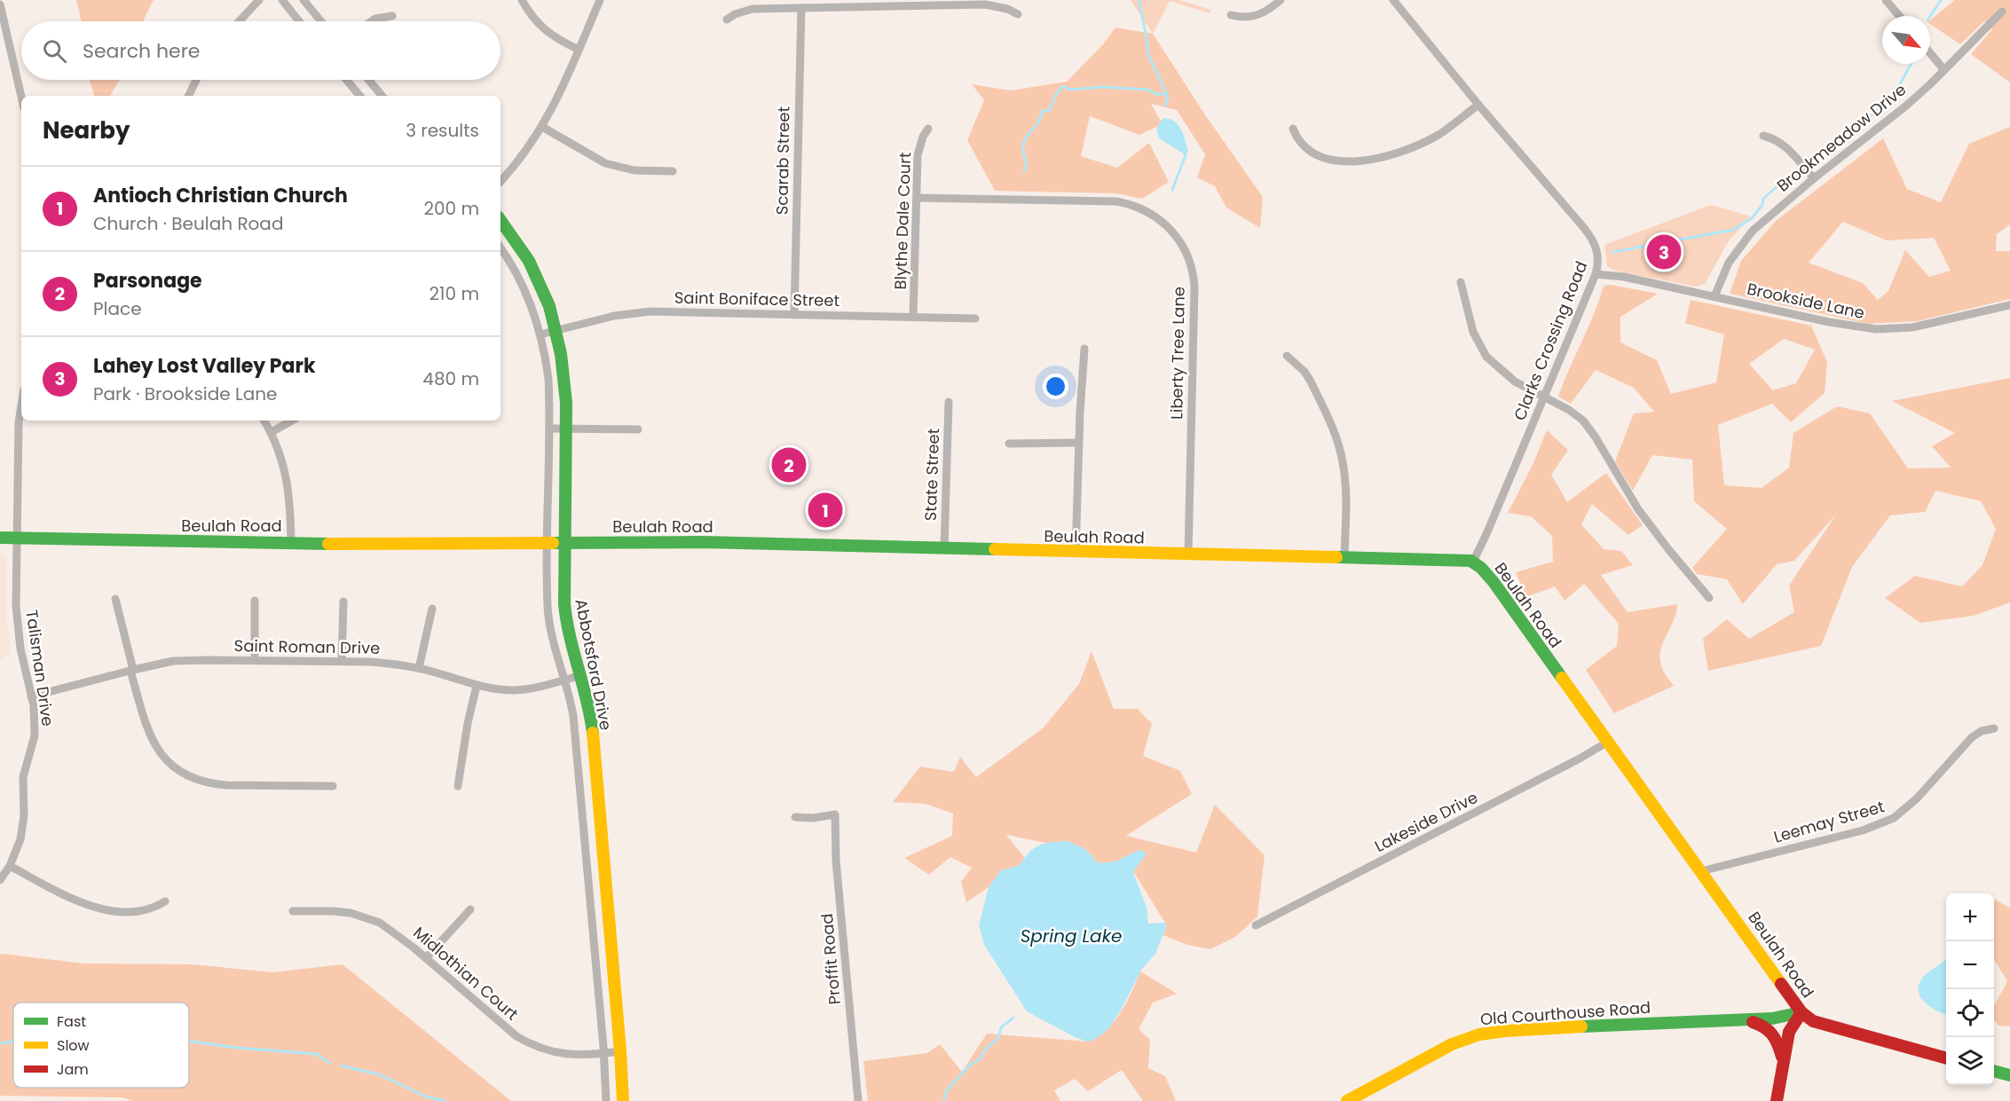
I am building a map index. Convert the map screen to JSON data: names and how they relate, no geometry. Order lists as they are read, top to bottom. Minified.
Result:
{"streets":{"main road":["Beulah Road","Abbotsford Drive","Old Courthouse Road"],"street":["Brookmeadow Drive","Scarab Street","Blythe Dale Court","Saint Boniface Street","Brookside Lane","Clarks Crossing Road","Liberty Tree Lane","State Street","Saint Roman Drive","Talisman Drive","Lakeside Drive","Leemay Street","Proffit Road","Midlothian Court"]},"crossings":[["Brookmeadow Drive","Brookside Lane"],["Scarab Street","Saint Boniface Street"],["Blythe Dale Court","Saint Boniface Street"],["Blythe Dale Court","Liberty Tree Lane"],["Saint Boniface Street","Abbotsford Drive"],["Brookside Lane","Clarks Crossing Road"],["Clarks Crossing Road","Beulah Road"],["Liberty Tree Lane","Beulah Road"],["State Street","Beulah Road"],["Beulah Road","Abbotsford Drive"],["Beulah Road","Talisman Drive"],["Beulah Road","Lakeside Drive"],["Beulah Road","Leemay Street"],["Beulah Road","Old Courthouse Road"],["Saint Roman Drive","Abbotsford Drive"],["Saint Roman Drive","Talisman Drive"],["Abbotsford Drive","Midlothian Court"]],"water":["Spring Lake"],"legend":["Fast","Slow","Jam"],"north":"bottom right","page":{"search":"Search here","heading":["Nearby","3 results"],"list":[{"mark":"1","name":"Antioch Christian Church","note":"Church · Beulah Road","value":"200 m"},{"mark":"2","name":"Parsonage","note":"Place","value":"210 m"},{"mark":"3","name":"Lahey Lost Valley Park","note":"Park · Brookside Lane","value":"480 m"}],"pins":["3","2","1"],"map_buttons":["+","−"]}}
